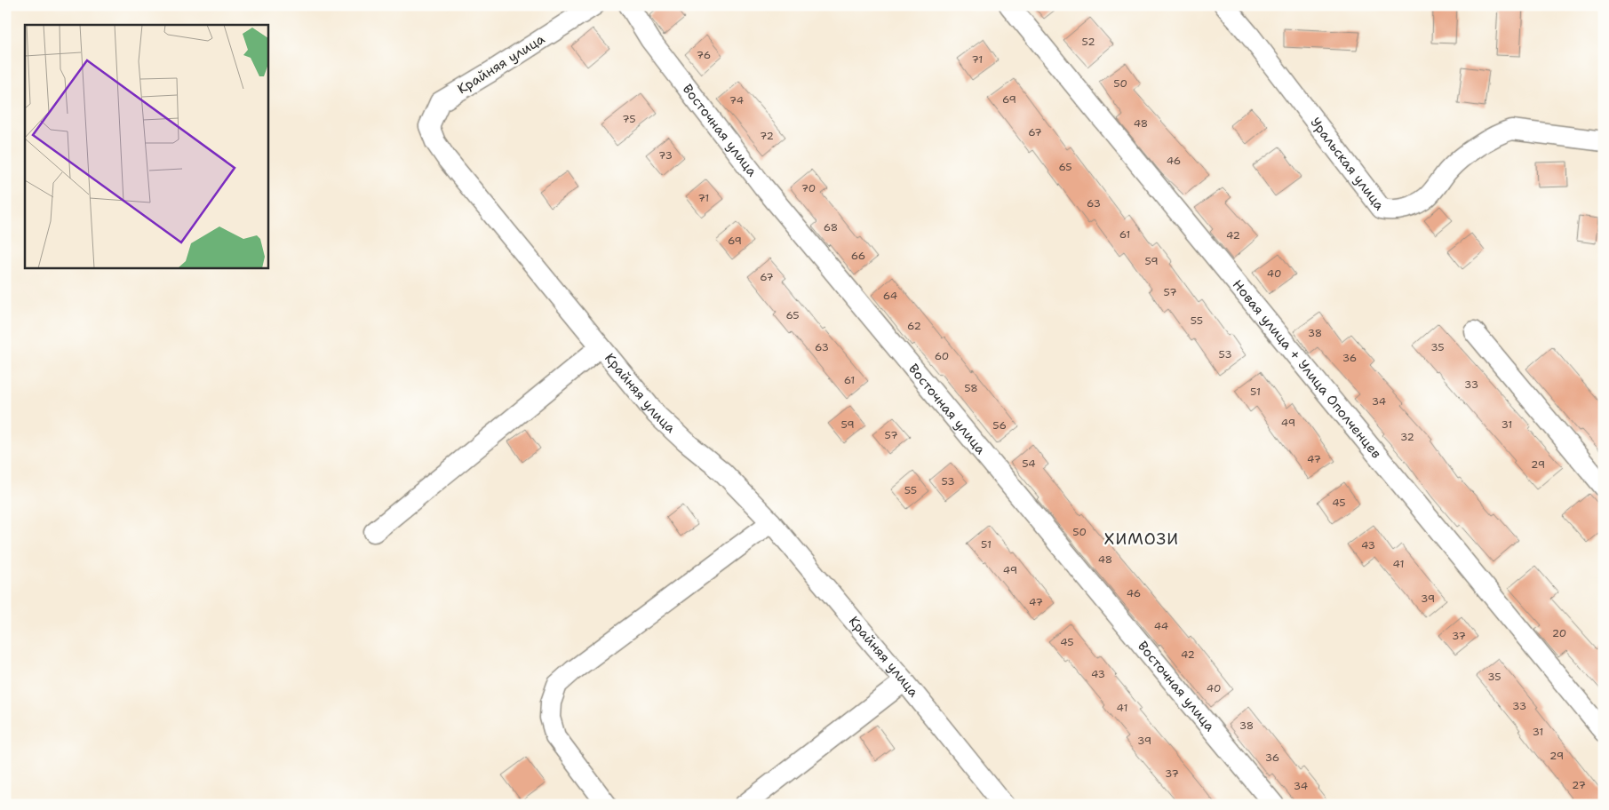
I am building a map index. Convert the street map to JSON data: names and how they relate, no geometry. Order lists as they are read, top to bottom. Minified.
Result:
{"streets":{"street":["Крайняя улица","Восточная улица","Уральская улица","Новая улица + Улица Ополченцев"]},"districts":["ХИМОЗИ"],"house_numbers":["52","76","71","50","69","74","75","48","67","72","73","46","65","70","71","63","68","61","42","69","66","59","40","67","57","64","65","55","62","38","63","35","53","60","36","61","33","58","51","34","49","59","31","56","57","32","47","54","29","53","55","45","50","51","43","48","41","49","46","39","47","44","20","37","45","42","43","35","40","33","41","38","31","39","29","36","37","27","34"]}
